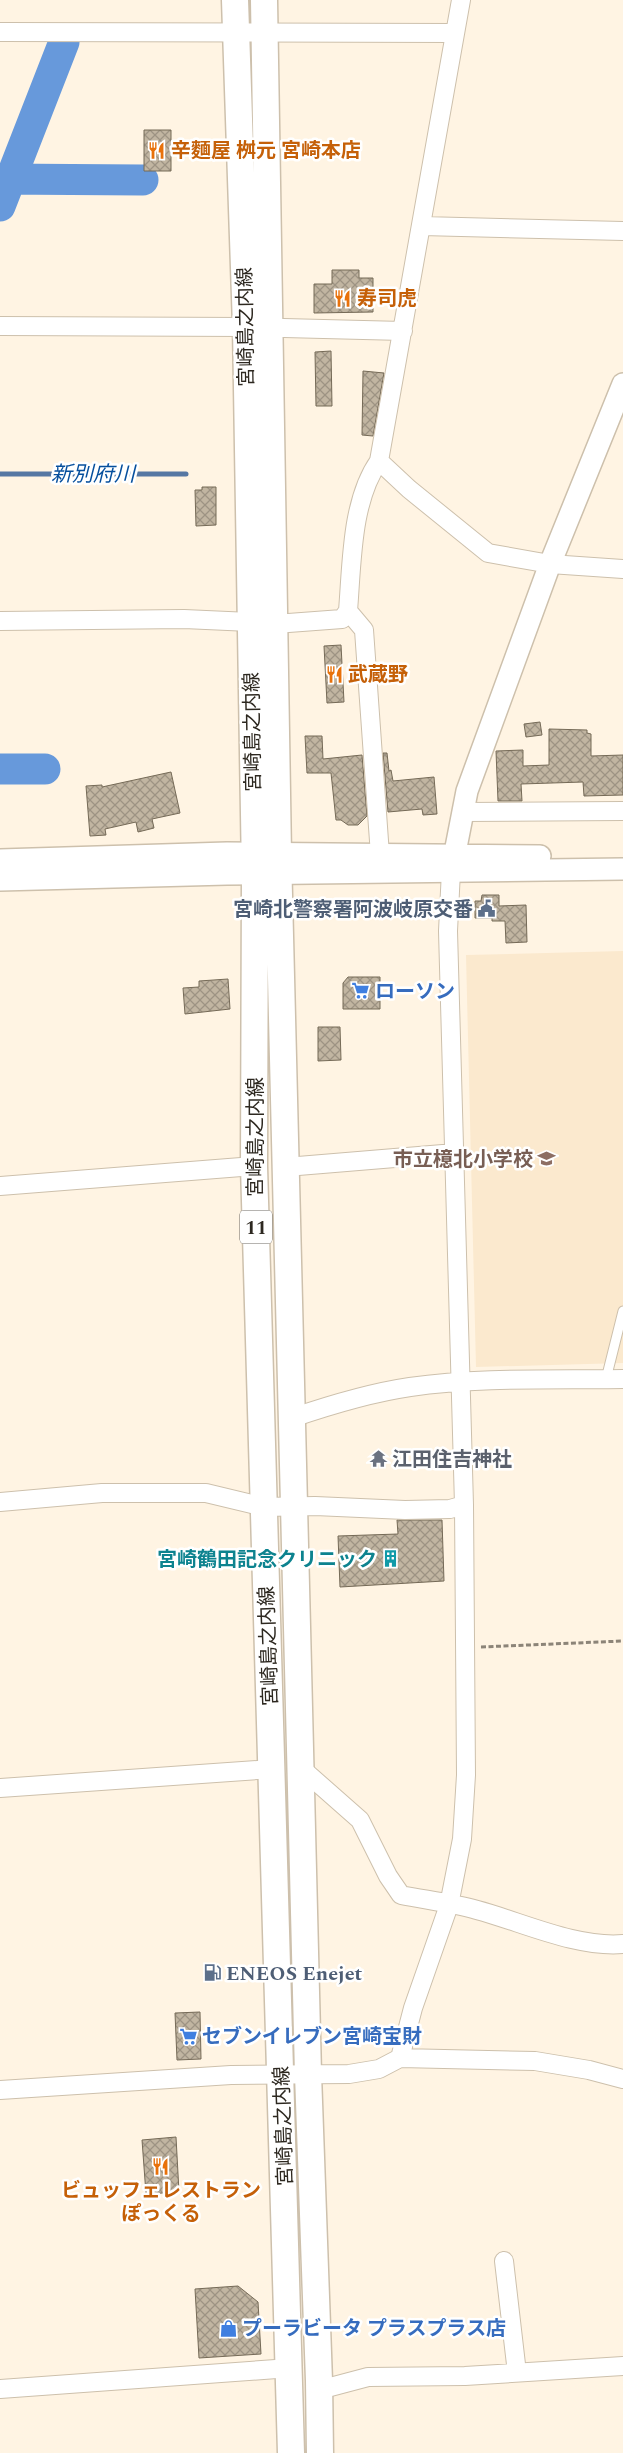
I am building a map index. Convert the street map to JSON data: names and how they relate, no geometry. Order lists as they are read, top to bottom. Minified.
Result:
{"streets":{"main road":["宮崎島之内線","11"]},"water":["新別府川"],"places":{"restaurant":["辛麵屋 桝元 宮崎本店","寿司虎","武蔵野","ビュッフェレストラン ぽっくる"],"public building":["宮崎北警察署阿波岐原交番"],"supermarket":["ローソン","セブンイレブン宮崎宝財"],"school or university":["市立檍北小学校"],"temple":["江田住吉神社"],"building":["宮崎鶴田記念クリニック"],"fuel station":["ENEOS Enejet"],"shop":["プーラビータ プラスプラス店"]}}
